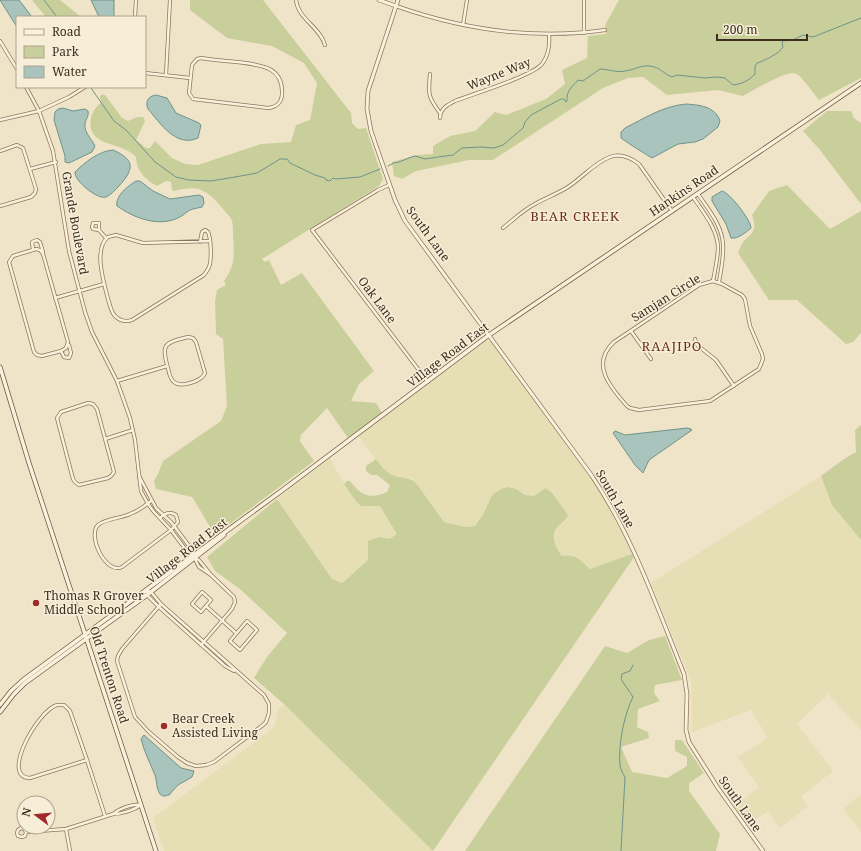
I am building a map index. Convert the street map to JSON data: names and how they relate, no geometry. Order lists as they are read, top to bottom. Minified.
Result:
{"streets":{"main road":["Hankins Road","Village Road East","Old Trenton Road"],"street":["Wayne Way","Grande Boulevard","South Lane","Samjan Circle","Oak Lane"]},"crossings":[["Hankins Road","Village Road East"],["Grande Boulevard","Village Road East"],["South Lane","Oak Lane"],["South Lane","Village Road East"],["Oak Lane","Village Road East"],["Village Road East","Old Trenton Road"]],"districts":["BEAR CREEK","RAAJIPO"],"places":["Thomas R Grover Middle School","Bear Creek Assisted Living"],"legend":["Road","Park","Water"],"scale_bar":"200 m","north":"left"}
